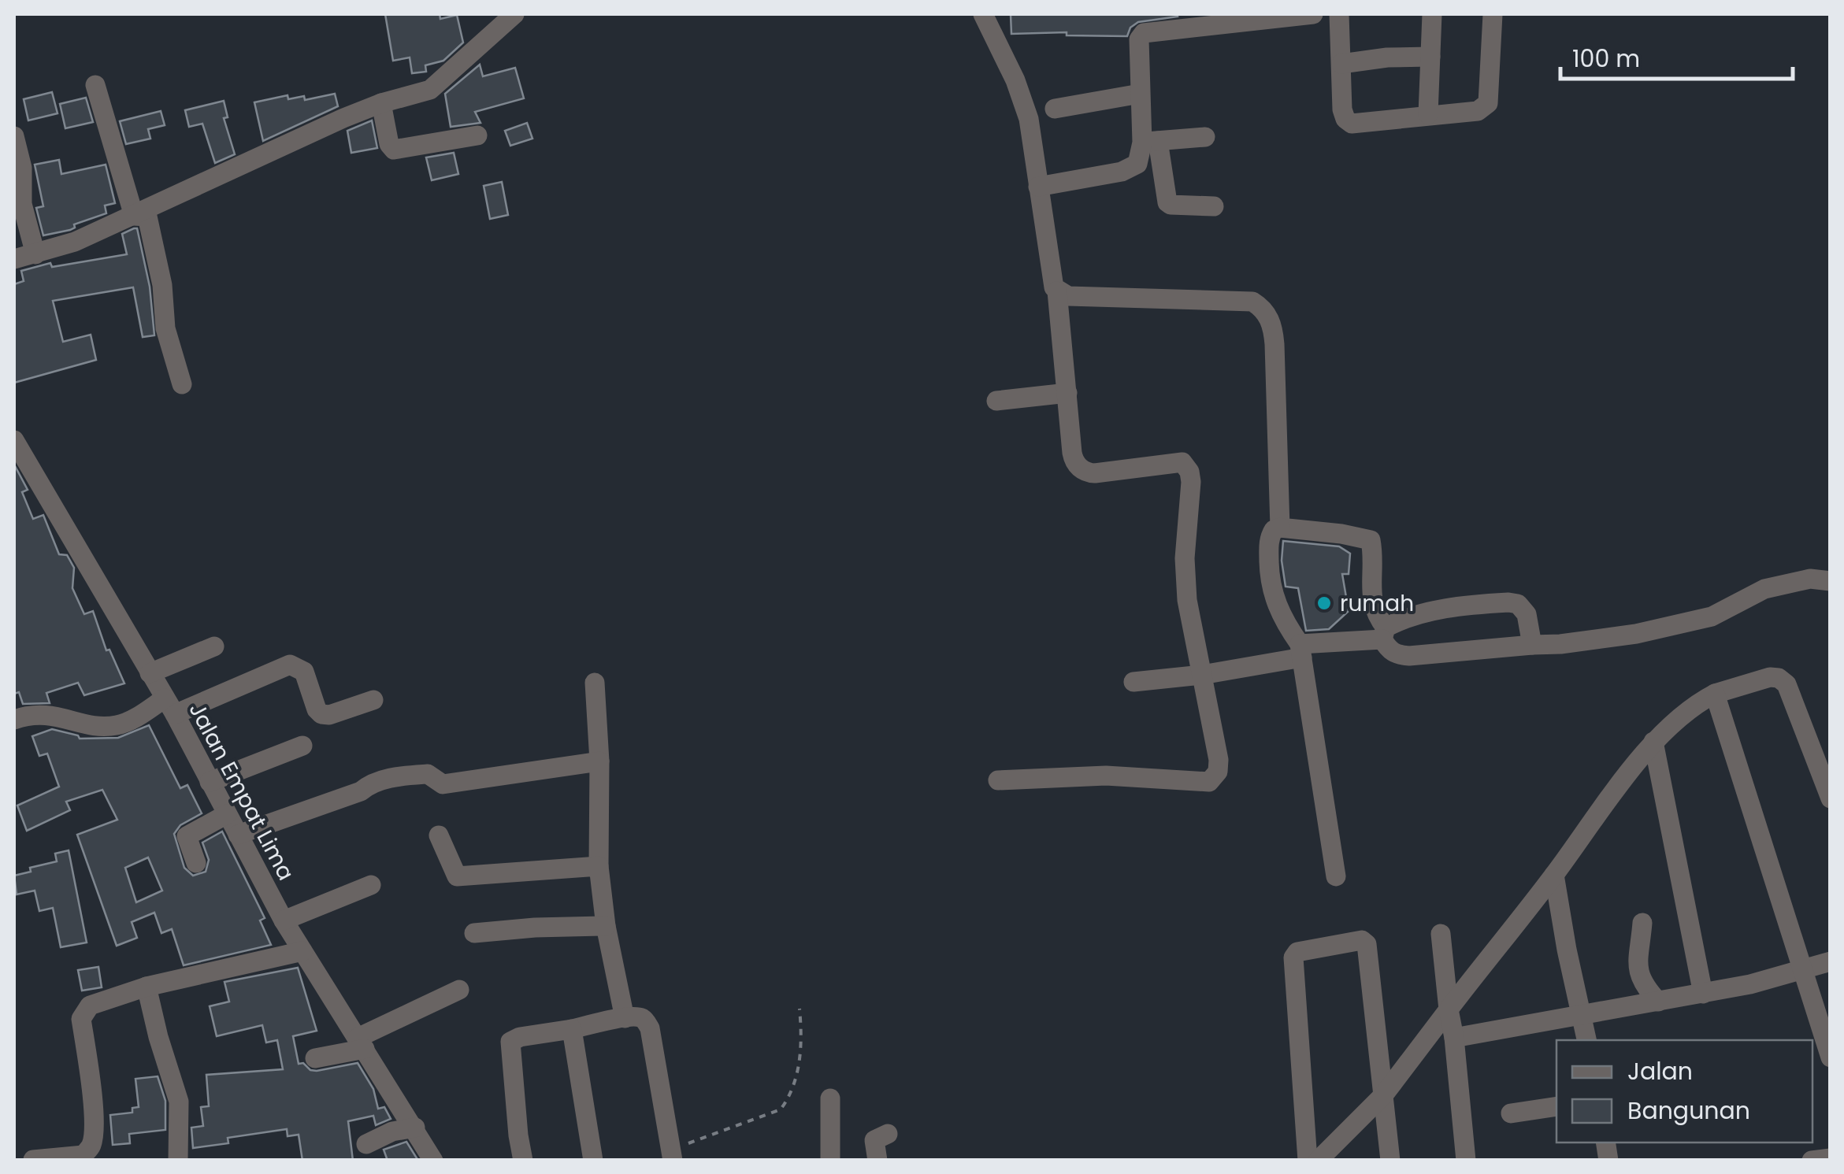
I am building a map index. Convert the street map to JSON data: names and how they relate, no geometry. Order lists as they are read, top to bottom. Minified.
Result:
{"streets":{"street":["Jalan Empat Lima"]},"places":["rumah"],"legend":["Jalan","Bangunan"],"scale_bar":"100 m"}
